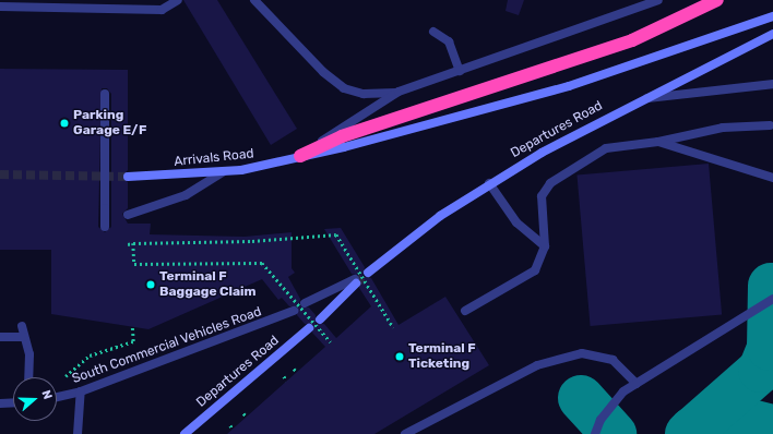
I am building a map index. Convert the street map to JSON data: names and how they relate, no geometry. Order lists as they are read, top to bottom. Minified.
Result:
{"streets":{"street":["Departures Road","Arrivals Road"],"lane":["South Commercial Vehicles Road"]},"places":["Parking Garage E/F","Terminal F Baggage Claim","Terminal F Ticketing"],"north":"right"}
